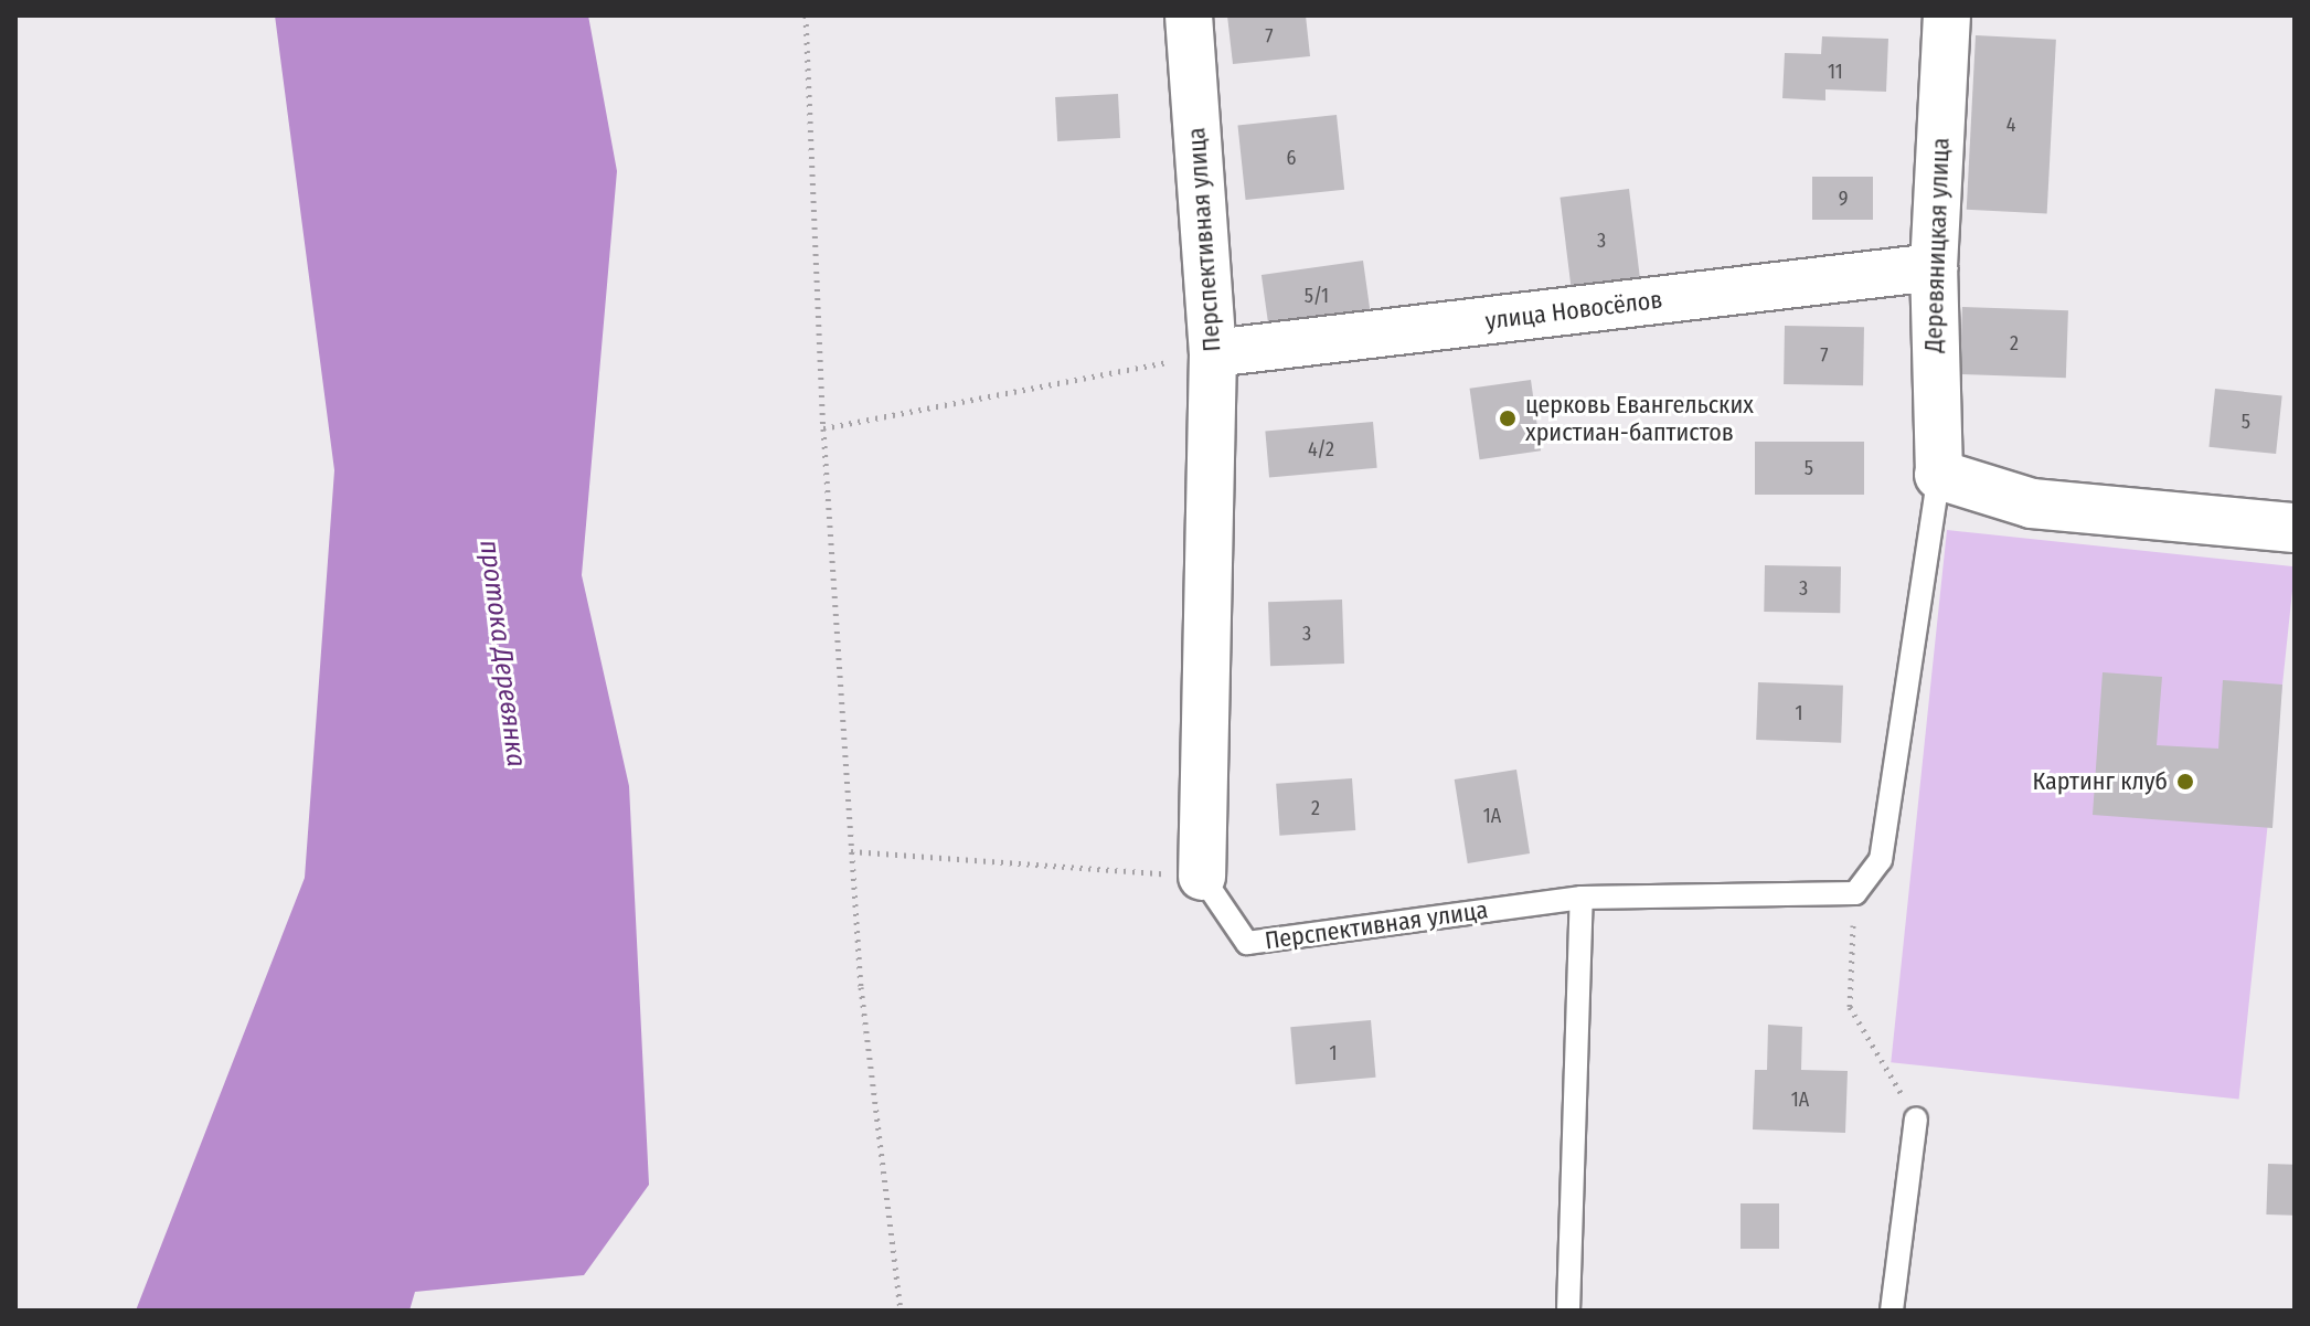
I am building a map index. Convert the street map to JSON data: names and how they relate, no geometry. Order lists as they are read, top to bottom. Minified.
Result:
{"streets":{"street":["Перспективная улица","Деревяницкая улица","улица Новосёлов"]},"crossings":[["Перспективная улица","улица Новосёлов"],["Деревяницкая улица","улица Новосёлов"]],"water":["протока Деревянка"],"places":["церковь Евангельских христиан-баптистов","Картинг клуб"],"house_numbers":["7","11","4","6","9","3","5/1","2","7","5","4/2","5","3","3","1","2","1А","1","1А"]}
